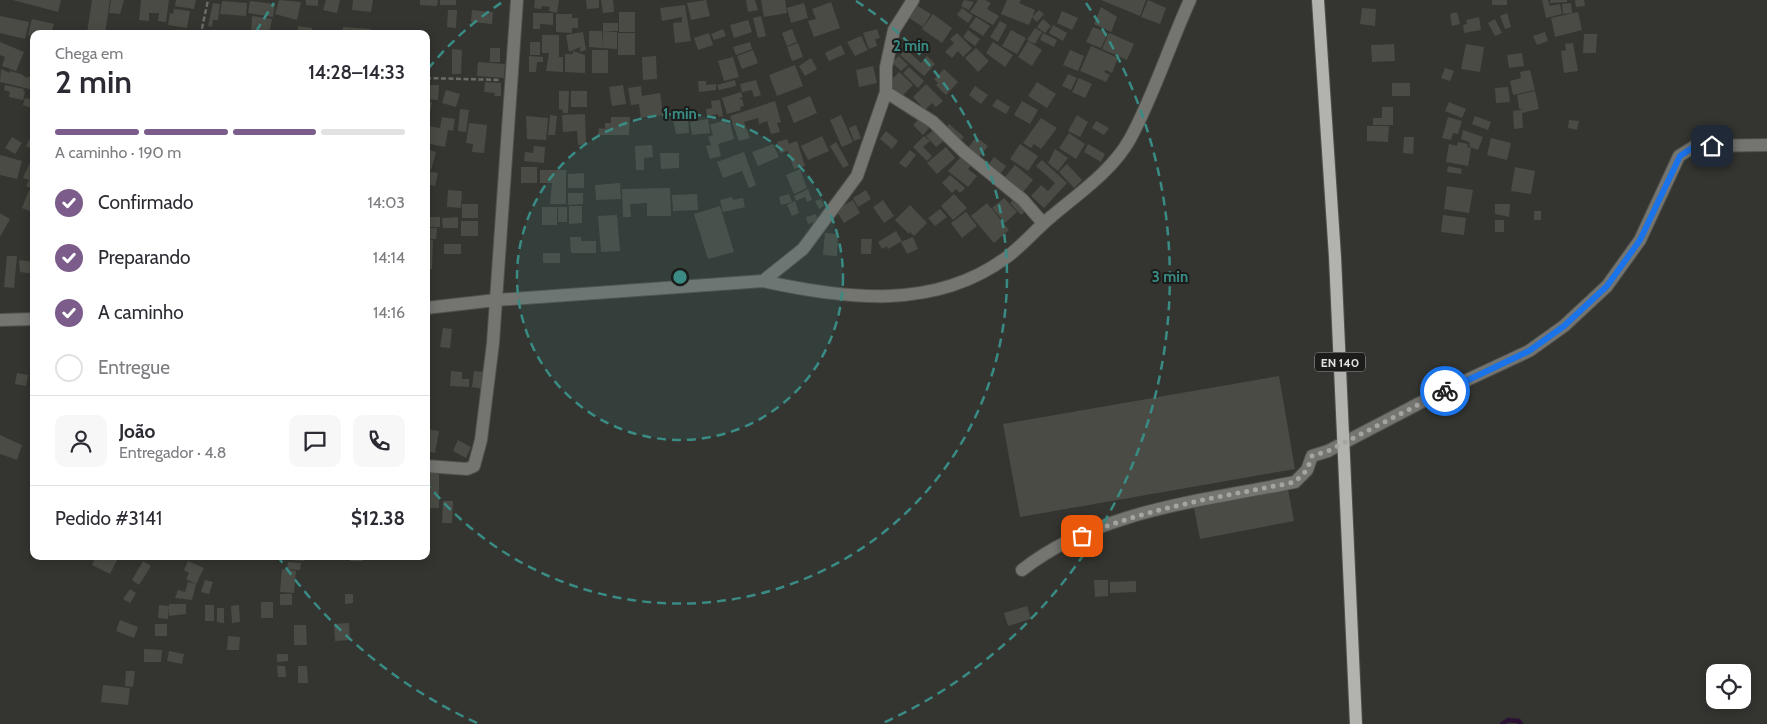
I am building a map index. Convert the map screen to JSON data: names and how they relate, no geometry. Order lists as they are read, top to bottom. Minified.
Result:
{"streets":{"main road":["EN 140"]},"page":{"heading":["2 min","Chega em","14:28–14:33"],"panel":["João","Entregador · 4.8","Pedido #3141","$12.38"],"bar":"A caminho · 190 m","list":[["Confirmado","14:03"],["Preparando","14:14"],["A caminho","14:16"],"Entregue"]},"rings":["2 min","1 min","3 min"]}
